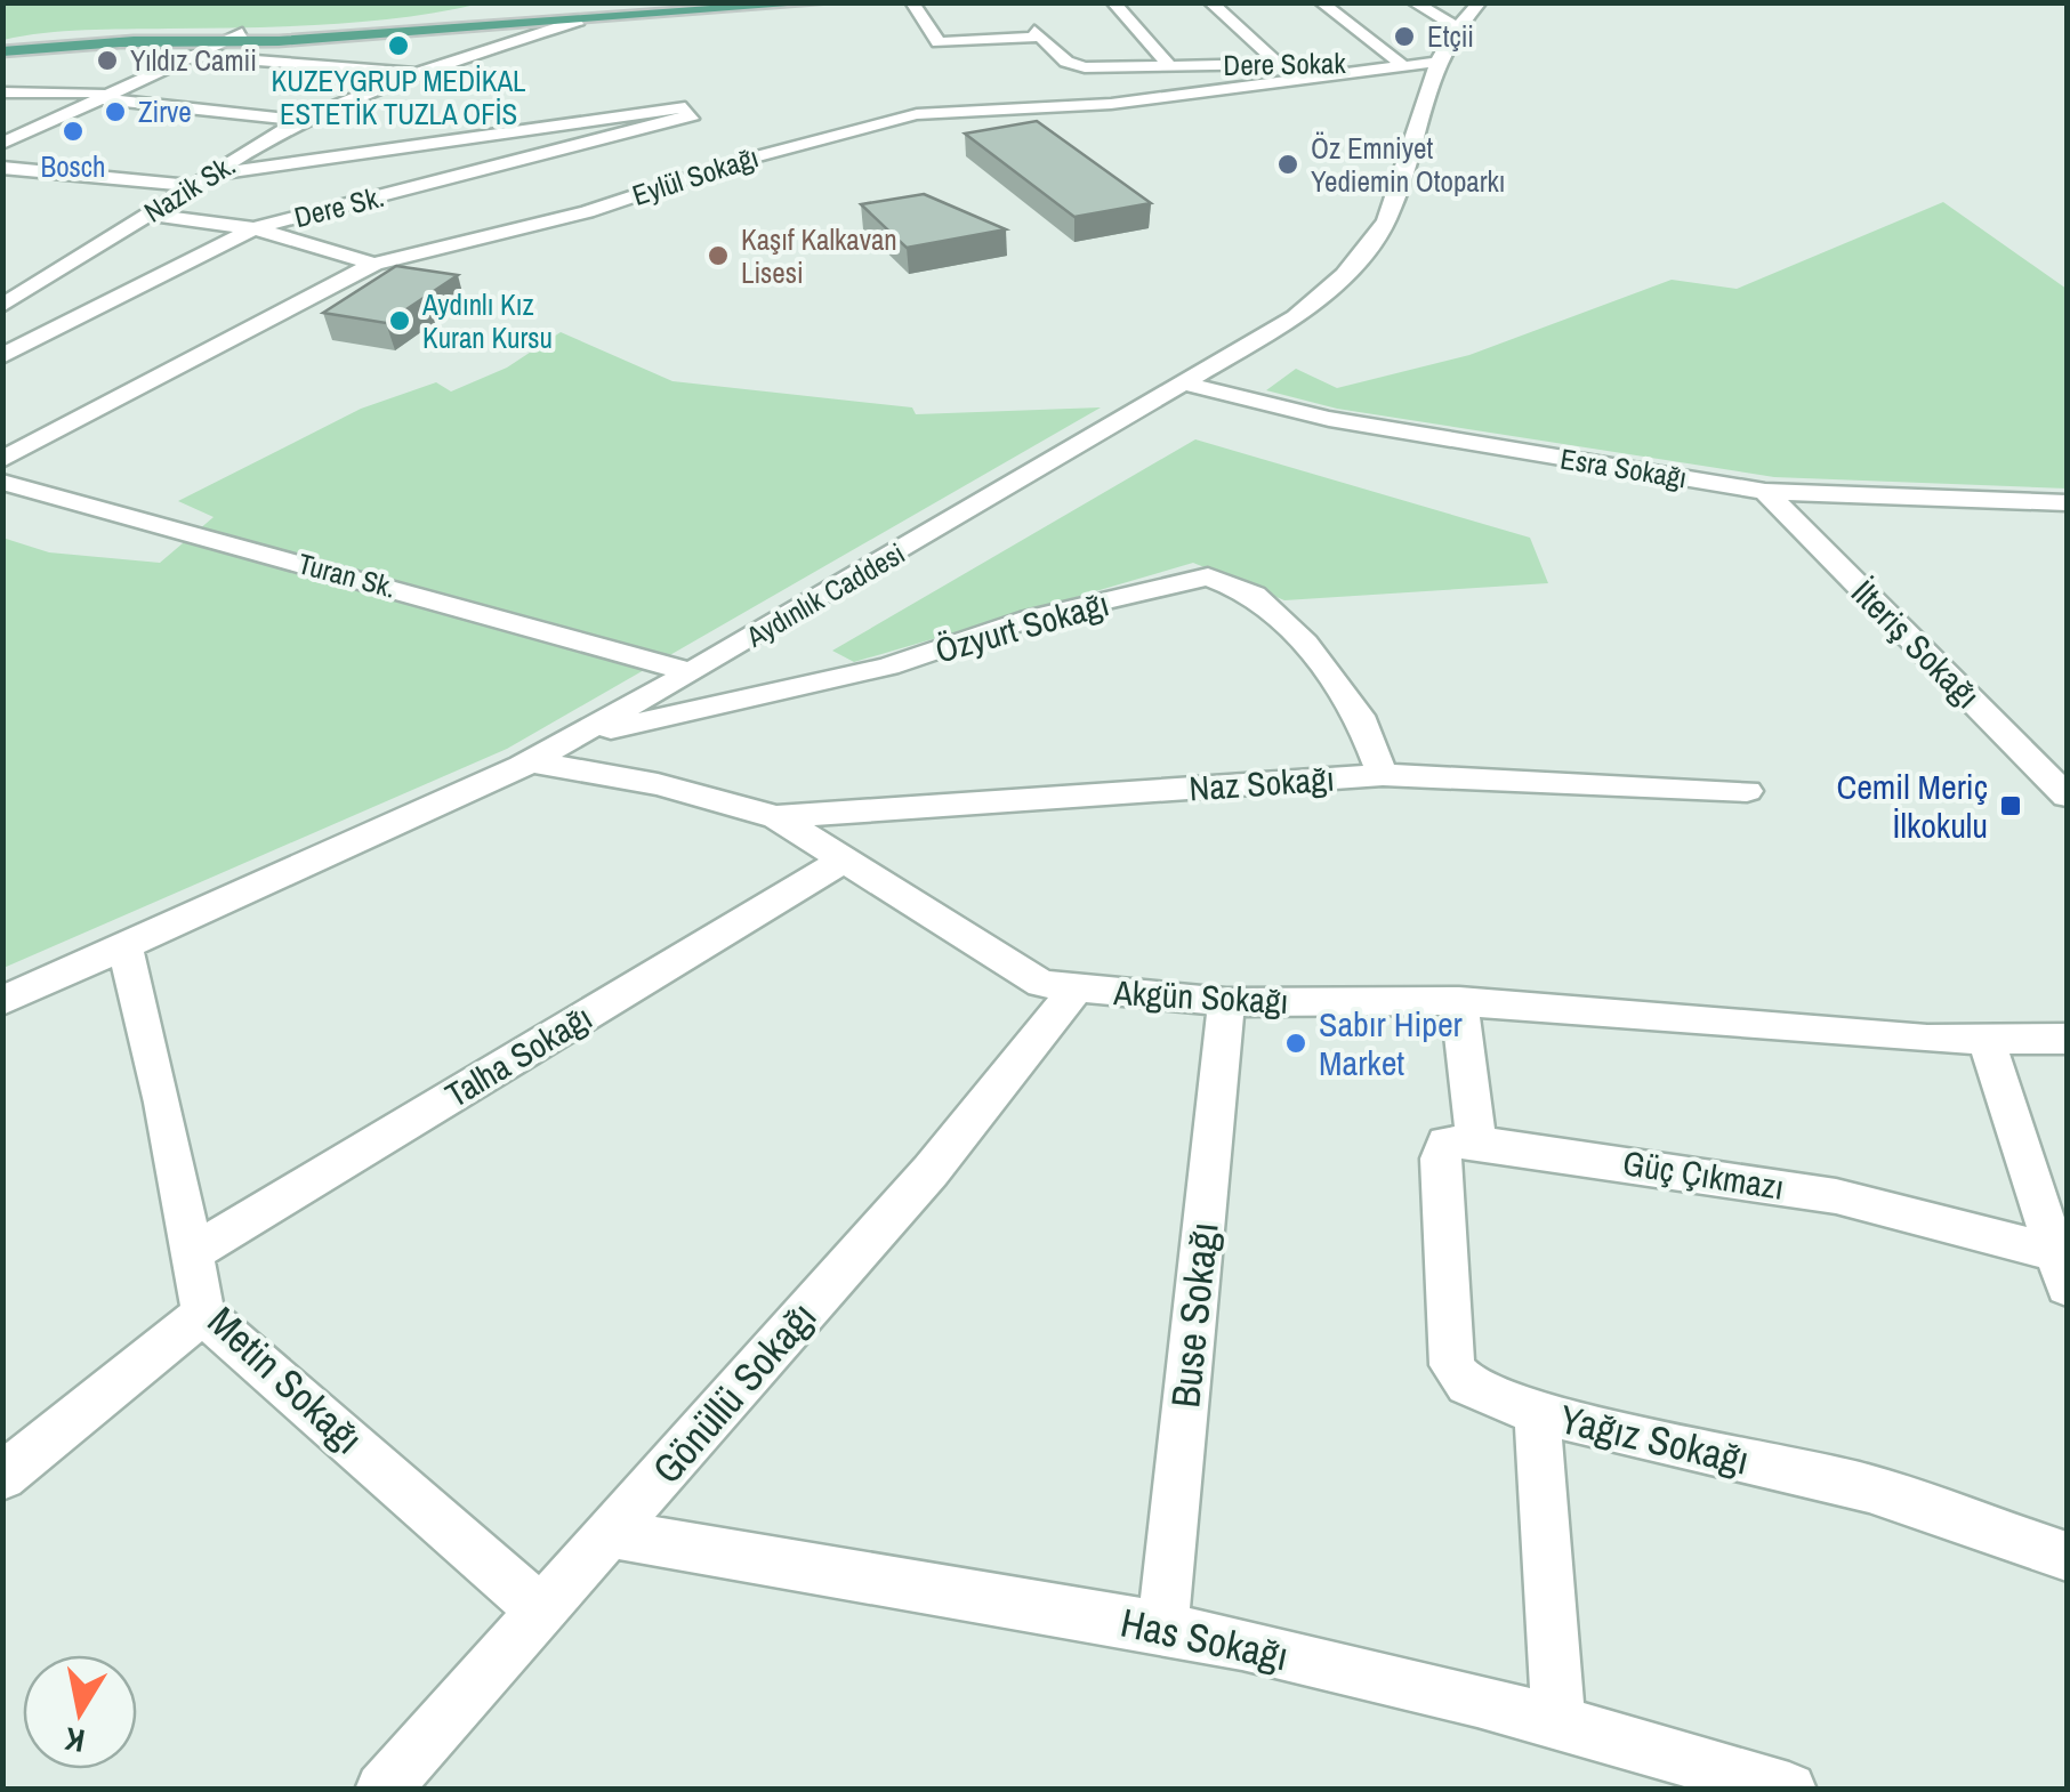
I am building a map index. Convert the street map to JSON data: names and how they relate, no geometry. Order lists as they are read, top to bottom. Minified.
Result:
{"streets":{"street":["Dere Sokak","Eylül Sokağı","Nazik Sk.","Dere Sk.","Esra Sokağı","Turan Sk.","Aydınlık Caddesi","Özyurt Sokağı","İlteriş Sokağı","Naz Sokağı","Akgün Sokağı","Talha Sokağı","Güç Çıkmazı","Buse Sokağı","Metin Sokağı","Gönüllü Sokağı","Yağız Sokağı","Has Sokağı"]},"crossings":[["Dere Sokak","Eylül Sokağı"],["Eylül Sokağı","Aydınlık Caddesi"],["Nazik Sk.","Dere Sk."],["Esra Sokağı","Aydınlık Caddesi"],["Esra Sokağı","İlteriş Sokağı"],["Turan Sk.","Aydınlık Caddesi"],["Aydınlık Caddesi","Özyurt Sokağı"],["Aydınlık Caddesi","Akgün Sokağı"],["Aydınlık Caddesi","Metin Sokağı"],["Özyurt Sokağı","Naz Sokağı"],["Naz Sokağı","Akgün Sokağı"],["Akgün Sokağı","Talha Sokağı"],["Akgün Sokağı","Buse Sokağı"],["Akgün Sokağı","Gönüllü Sokağı"],["Talha Sokağı","Metin Sokağı"],["Buse Sokağı","Has Sokağı"],["Metin Sokağı","Gönüllü Sokağı"],["Gönüllü Sokağı","Has Sokağı"],["Yağız Sokağı","Has Sokağı"]],"places":{"other":["Etçii","KUZEYGRUP MEDİKAL ESTETİK TUZLA OFİS","Yıldız Camii","Zirve","Bosch","Öz Emniyet Yediemin Otoparkı","Kaşıf Kalkavan Lisesi","Aydınlı Kız Kuran Kursu","Sabır Hiper Market"],"transit":["Cemil Meriç İlkokulu"]},"north":"bottom"}
